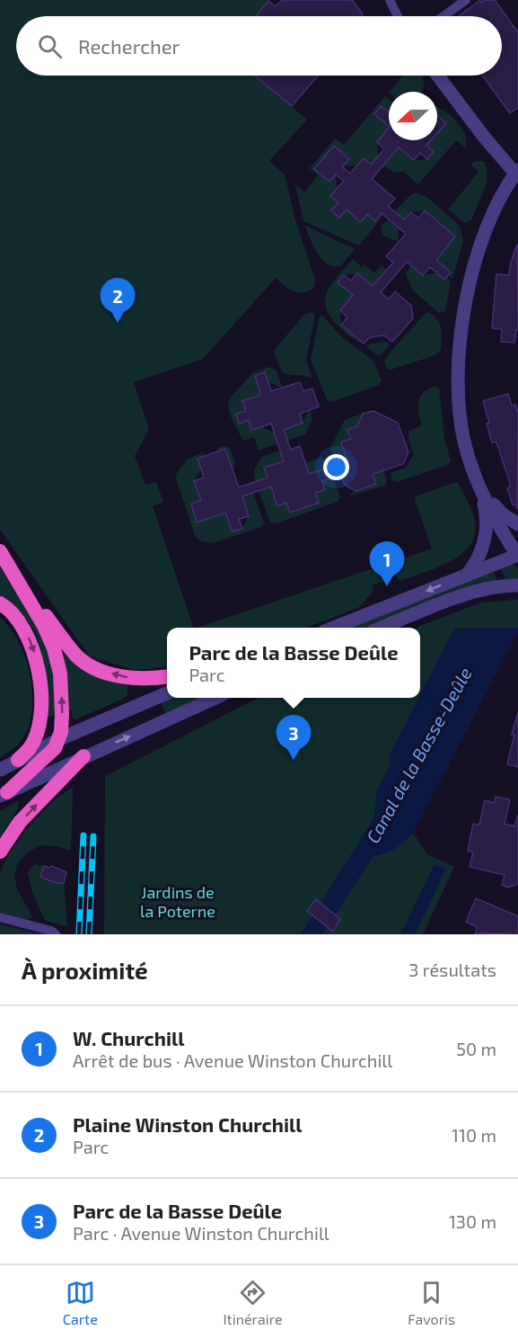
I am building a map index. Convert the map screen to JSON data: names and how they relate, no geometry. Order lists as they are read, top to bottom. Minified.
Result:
{"water":["Canal de la Basse-Deûle"],"parks":["Jardins de la Poterne"],"north":"left","page":{"search":"Rechercher","pins":["2","1","3"],"popup":["Parc de la Basse Deûle","Parc"],"heading":["À proximité","3 résultats"],"list":[{"mark":"1","name":"W. Churchill","note":"Arrêt de bus · Avenue Winston Churchill","value":"50 m"},{"mark":"2","name":"Plaine Winston Churchill","note":"Parc","value":"110 m"},{"mark":"3","name":"Parc de la Basse Deûle","note":"Parc · Avenue Winston Churchill","value":"130 m"}],"nav":["Carte","Itinéraire","Favoris"]}}
